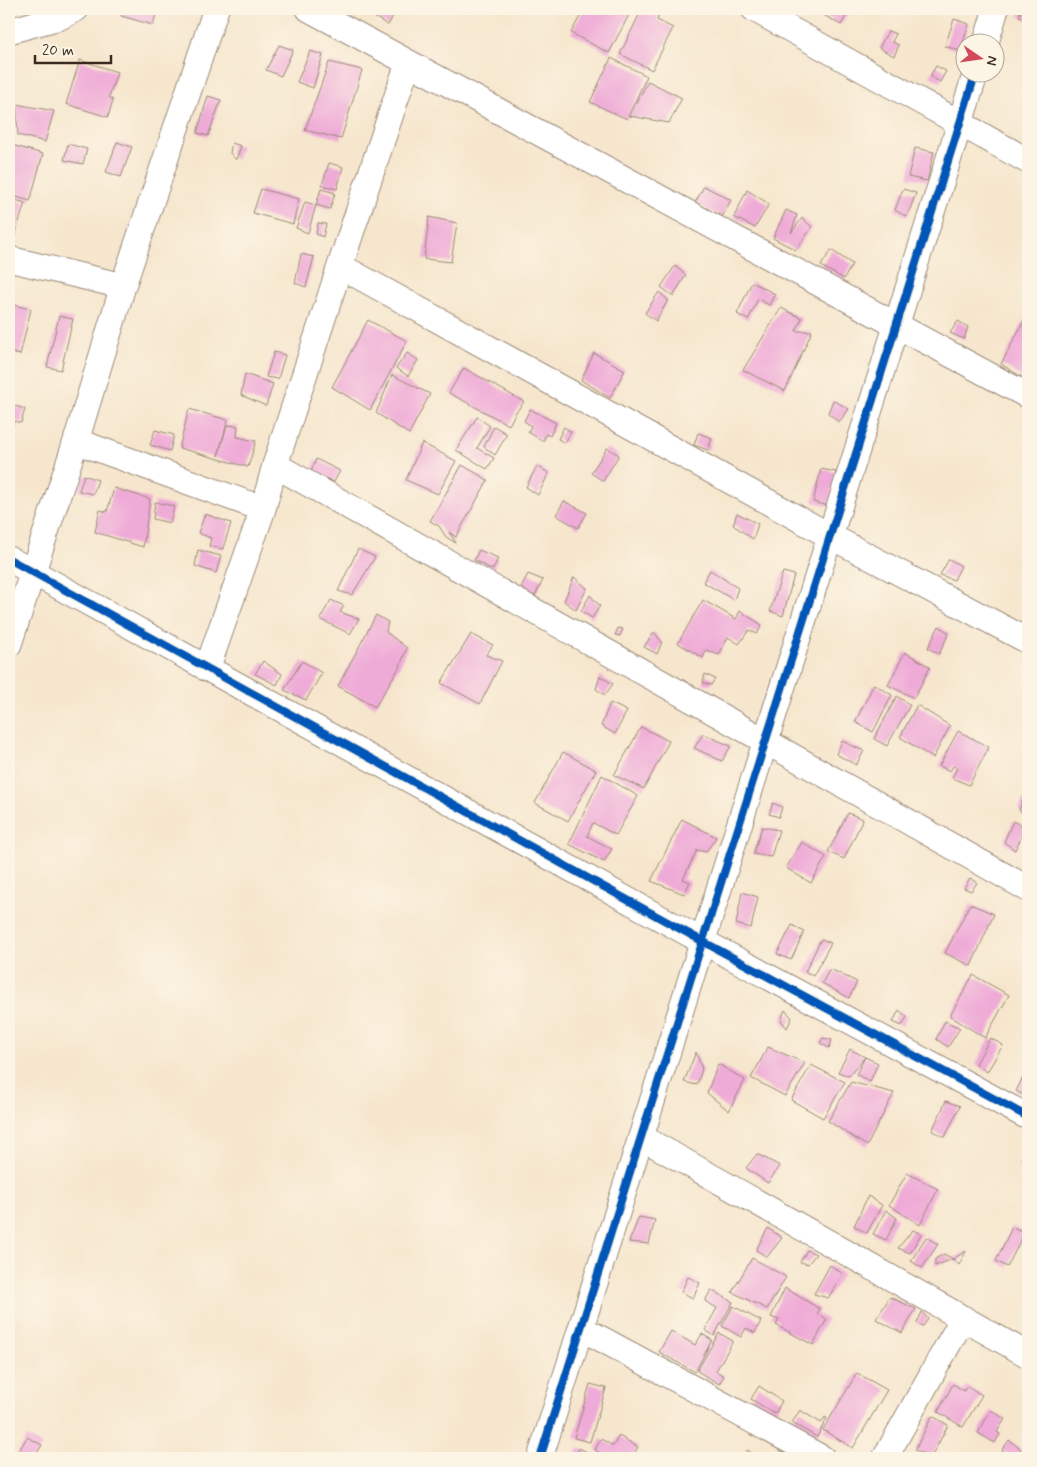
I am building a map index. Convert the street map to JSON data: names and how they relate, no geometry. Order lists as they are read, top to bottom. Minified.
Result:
{"scale_bar":"20 m","north":"right"}
